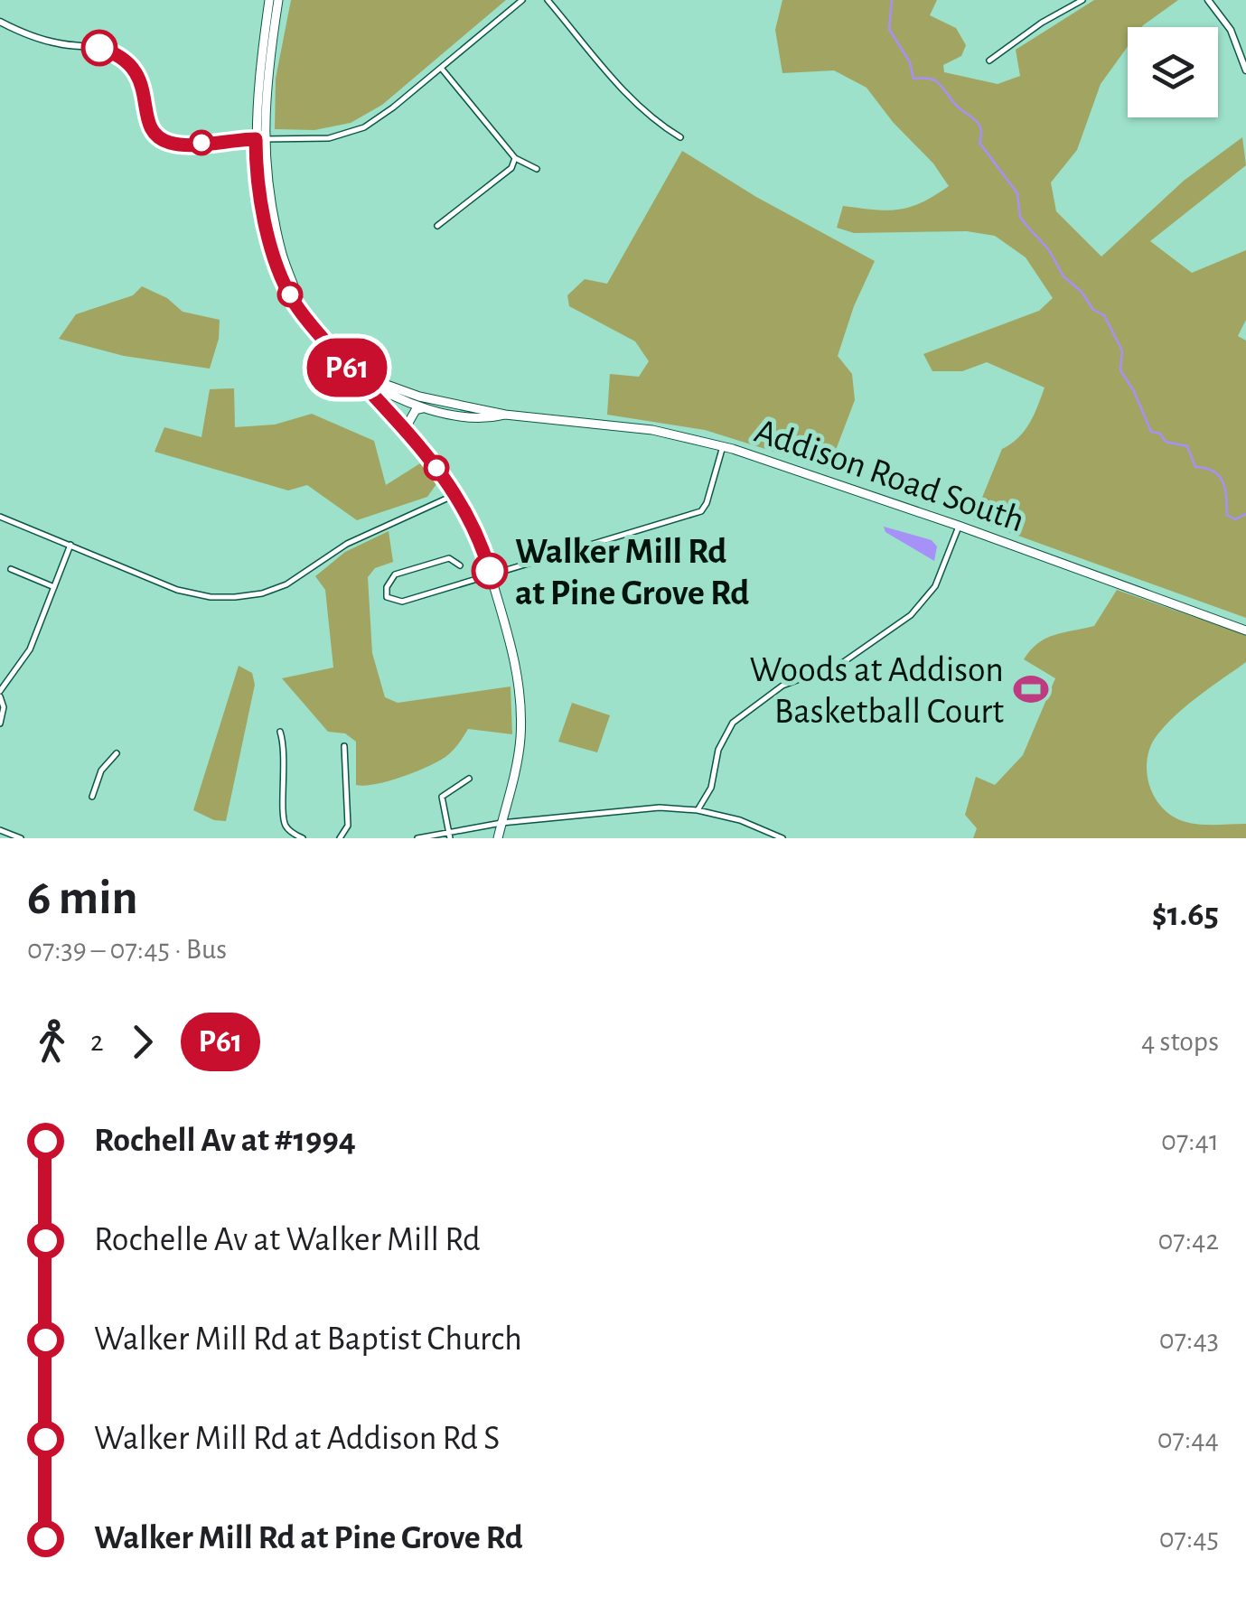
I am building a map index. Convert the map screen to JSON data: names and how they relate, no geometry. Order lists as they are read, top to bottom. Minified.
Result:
{"streets":{"main road":["Addison Road South"]},"places":{"other":["Walker Mill Rd at Pine Grove Rd"],"sports":["Woods at Addison Basketball Court"]},"lines":["bus line P61"],"page":{"on_map":"P61","heading":["6 min","07:39 – 07:45 · Bus","$1.65"],"legs":["2","P61","4 stops"],"list":[{"name":"Rochell Av at #1994","value":"07:41"},{"name":"Rochelle Av at Walker Mill Rd","value":"07:42"},{"name":"Walker Mill Rd at Baptist Church","value":"07:43"},{"name":"Walker Mill Rd at Addison Rd S","value":"07:44"},{"name":"Walker Mill Rd at Pine Grove Rd","value":"07:45"}]}}
